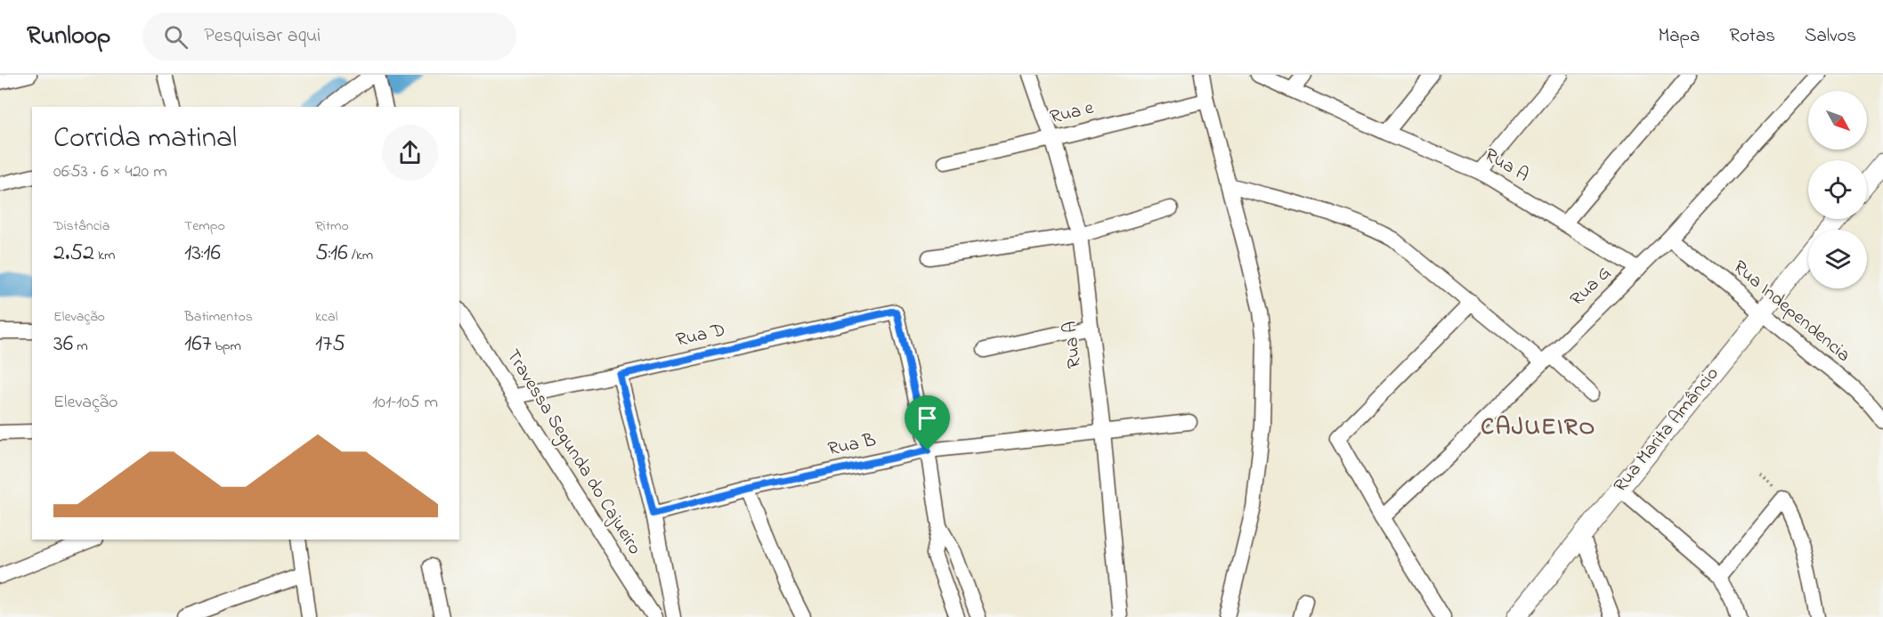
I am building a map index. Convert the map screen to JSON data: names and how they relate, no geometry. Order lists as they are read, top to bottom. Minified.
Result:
{"streets":{"street":["Rua e","Rua A","Rua G","Rua Independencia","Rua D","Rua Marita Amâncio","Rua B","Travessa Segunda do Cajueiro"]},"crossings":[["Rua e","Rua A"],["Rua A","Rua G"],["Rua A","Rua B"],["Rua G","Rua Independencia"],["Rua Independencia","Rua Marita Amâncio"],["Rua D","Rua B"],["Rua D","Travessa Segunda do Cajueiro"]],"districts":["CAJUEIRO"],"north":"bottom right","page":{"header":"Runloop","search":"Pesquisar aqui","nav":["Mapa","Rotas","Salvos"],"heading":["Corrida matinal","06:53 · 6 × 420 m"],"stats":[["Distância","2.52 km"],["Tempo","13:16"],["Ritmo","5:16 /km"],["Elevação","36 m"],["Batimentos","167 bpm"],["kcal","175"]],"chart":["Elevação","101–105 m"]}}
